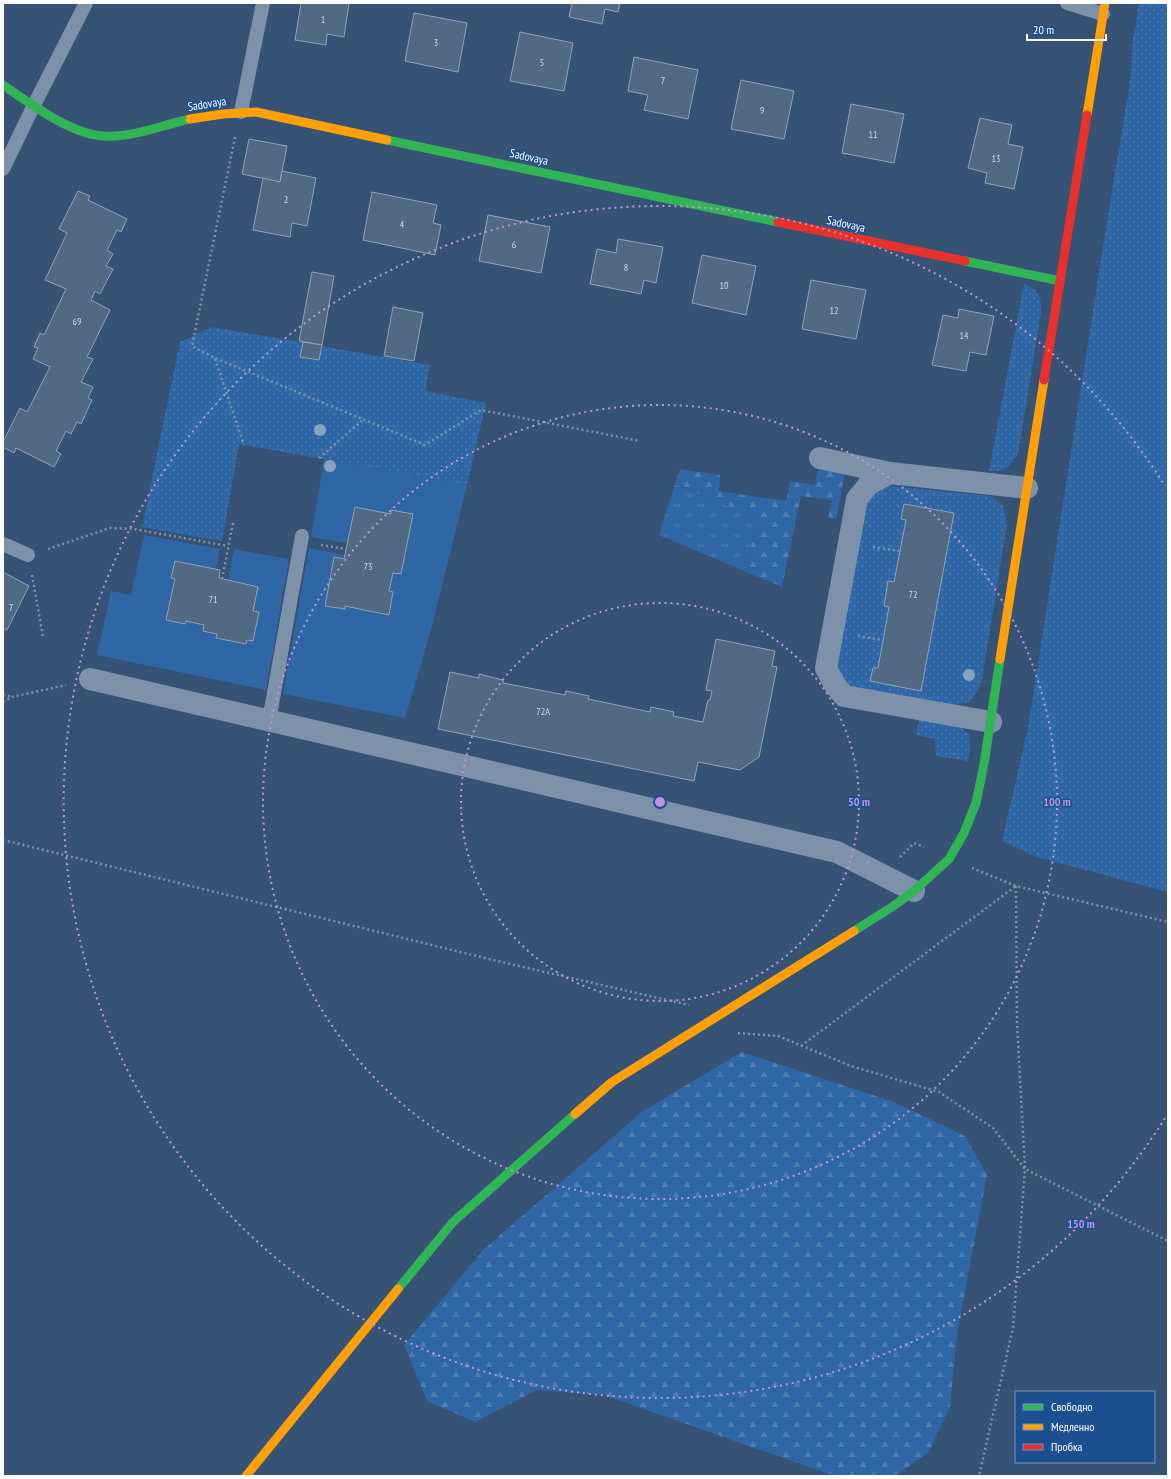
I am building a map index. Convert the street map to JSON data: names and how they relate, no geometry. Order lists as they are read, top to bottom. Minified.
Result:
{"streets":{"main road":["Sadovaya"]},"house_numbers":["1","3","5","7","9","11","13","2","4","6","8","10","12","69","14","73","72","71","7","72А"],"legend":["Свободно","Медленно","Пробка"],"scale_bar":"20 m","rings":["50 m","100 m","150 m"]}
